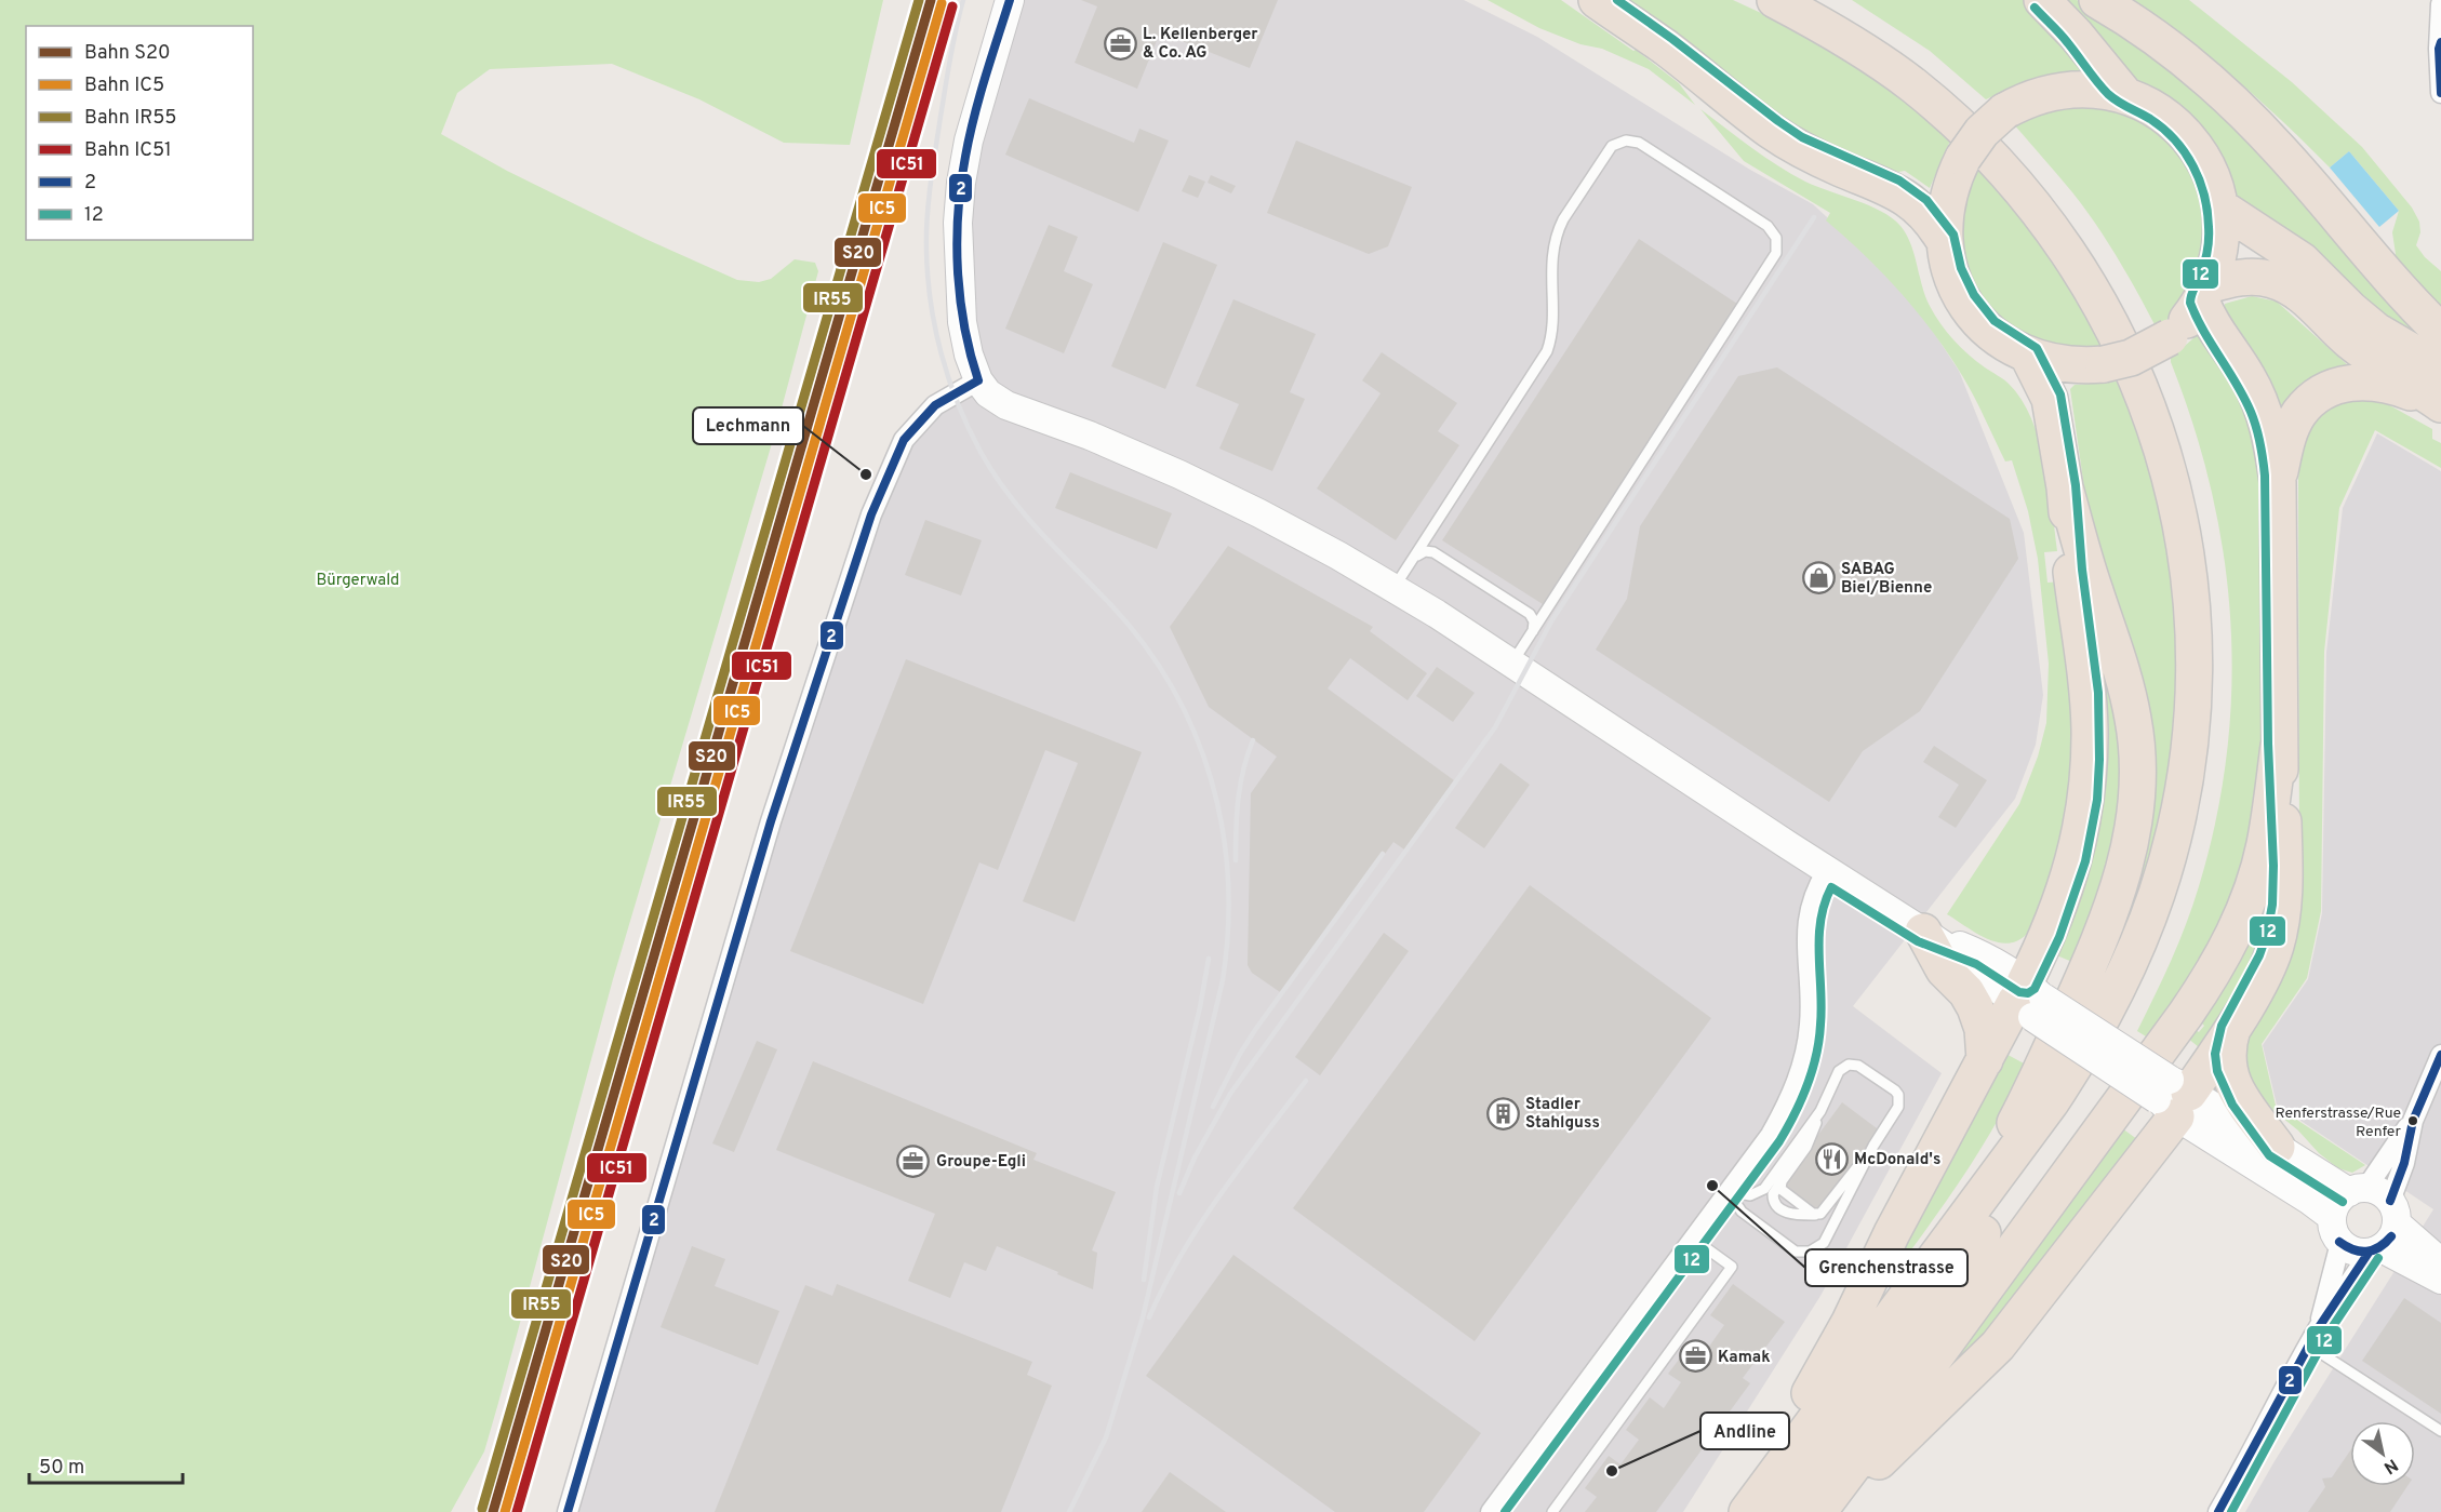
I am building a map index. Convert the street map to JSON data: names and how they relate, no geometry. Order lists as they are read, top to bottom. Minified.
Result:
{"parks":["Bürgerwald"],"places":{"office":["L. Kellenberger & Co. AG","Groupe-Egli","Kamak"],"other":["Lechmann","Renferstrasse/Rue Renfer","Grenchenstrasse","Andline"],"shop":["SABAG Biel/Bienne"],"building":["Stadler Stahlguss"],"restaurant":["McDonald's"]},"lines":["rail line S20","rail line IR55","transit line 2","transit line 12","rail line IC5","rail line IC51"],"legend":["Bahn S20","Bahn IC5","Bahn IR55","Bahn IC51","2","12"],"scale_bar":"50 m","north":"bottom right"}
